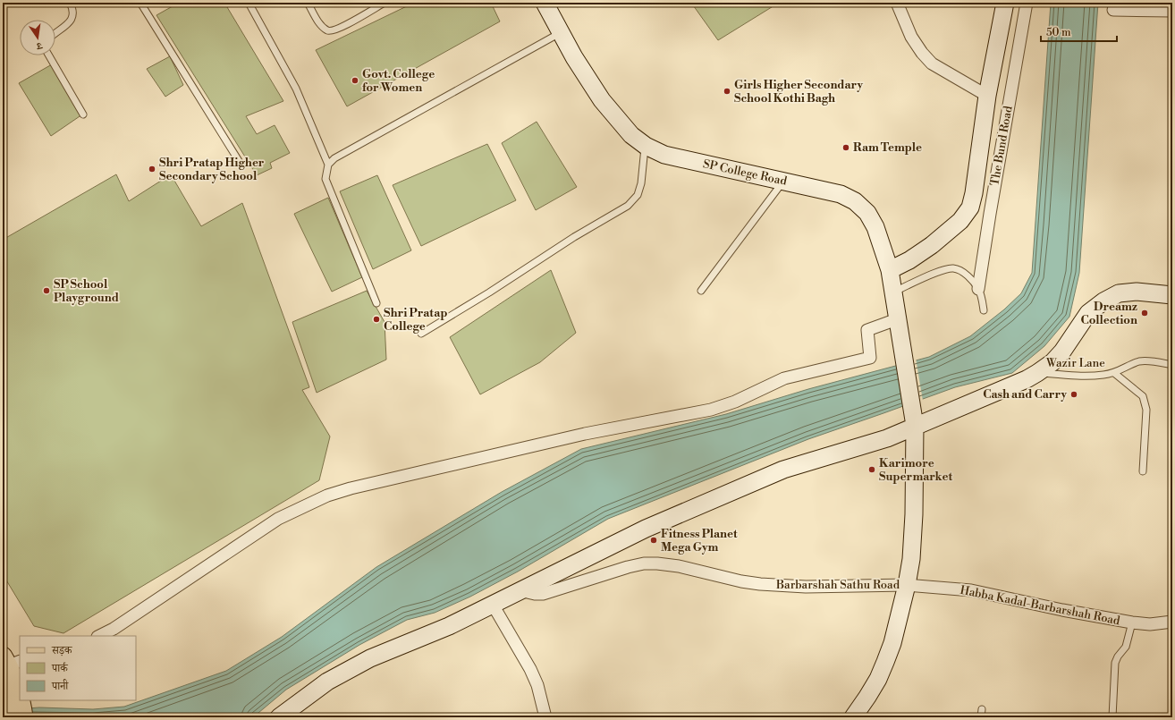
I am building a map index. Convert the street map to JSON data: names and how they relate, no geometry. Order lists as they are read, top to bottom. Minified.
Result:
{"streets":{"street":["The Bund Road","SP College Road","Barbarshah Sathu Road","Habba Kadal-Barbarshah Road"],"lane":["Wazir Lane"]},"crossings":[["SP College Road","Barbarshah Sathu Road"],["SP College Road","Habba Kadal-Barbarshah Road"],["Barbarshah Sathu Road","Habba Kadal-Barbarshah Road"]],"places":["Govt. College for Women","Girls Higher Secondary School Kothi Bagh","Ram Temple","Shri Pratap Higher Secondary School","SP School Playground","Dreamz Collection","Shri Pratap College","Cash and Carry","Karimore Supermarket","Fitness Planet Mega Gym"],"legend":["सड़क","पार्क","पानी"],"scale_bar":"50 m","north":"bottom"}
